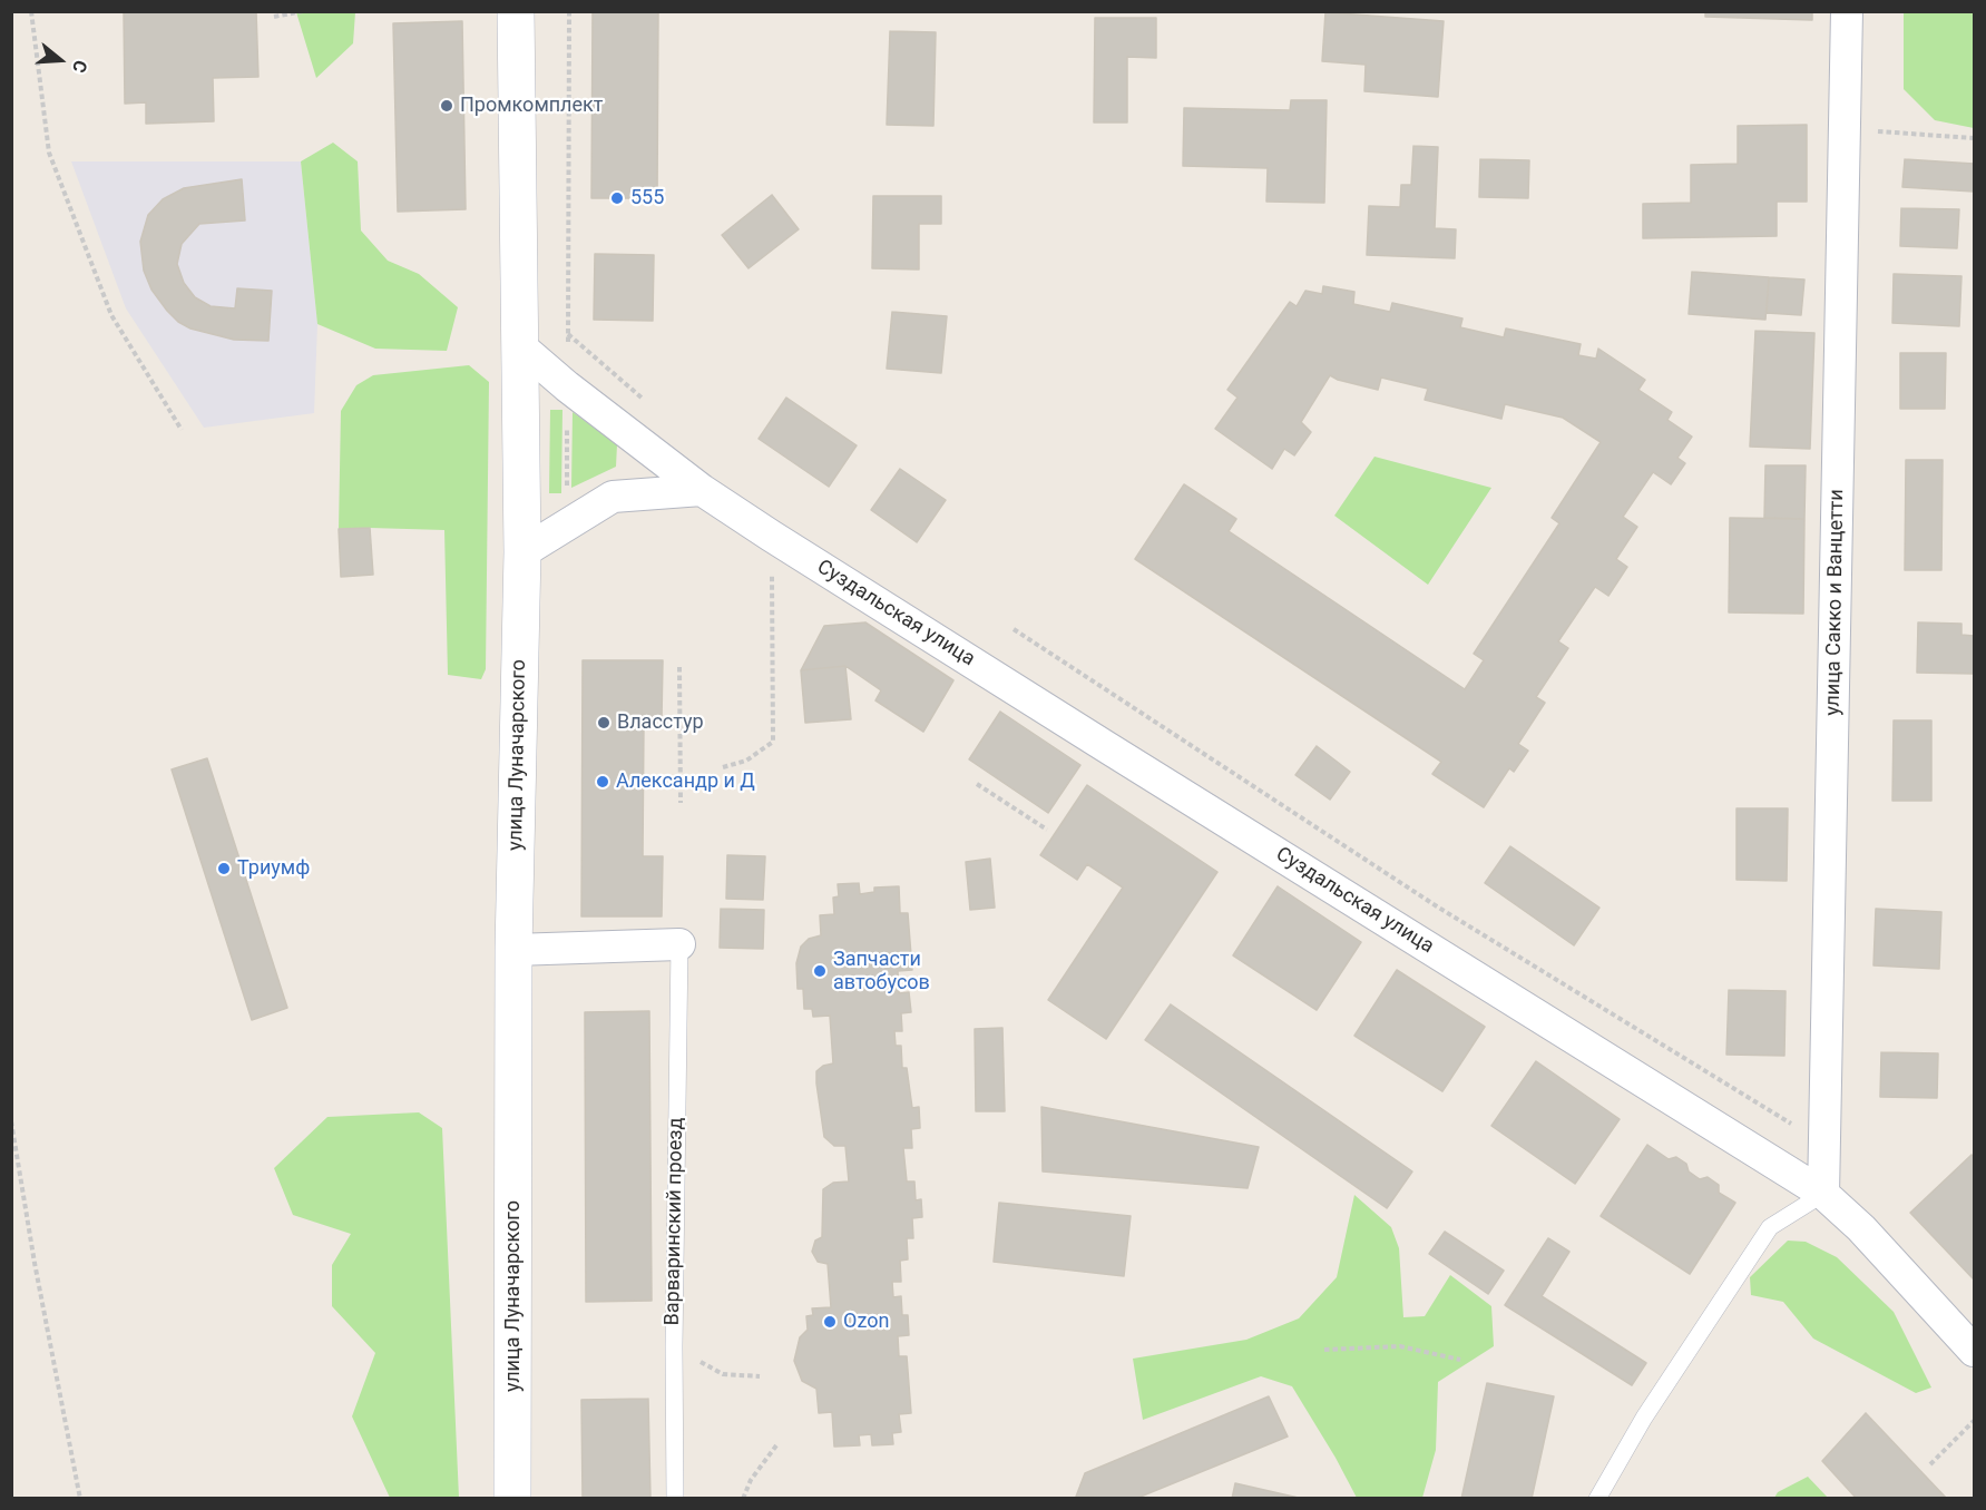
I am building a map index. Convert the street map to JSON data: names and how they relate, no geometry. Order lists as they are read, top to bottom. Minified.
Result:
{"streets":{"main road":["улица Луначарского"],"street":["улица Сакко и Ванцетти","Суздальская улица"],"lane":["Варваринский проезд"]},"crossings":[["улица Сакко и Ванцетти","Суздальская улица"],["Суздальская улица","улица Луначарского"]],"places":["Промкомплект","555","Власстур","Александр и Д","Триумф","Запчасти автобусов","Ozon"],"north":"right"}
